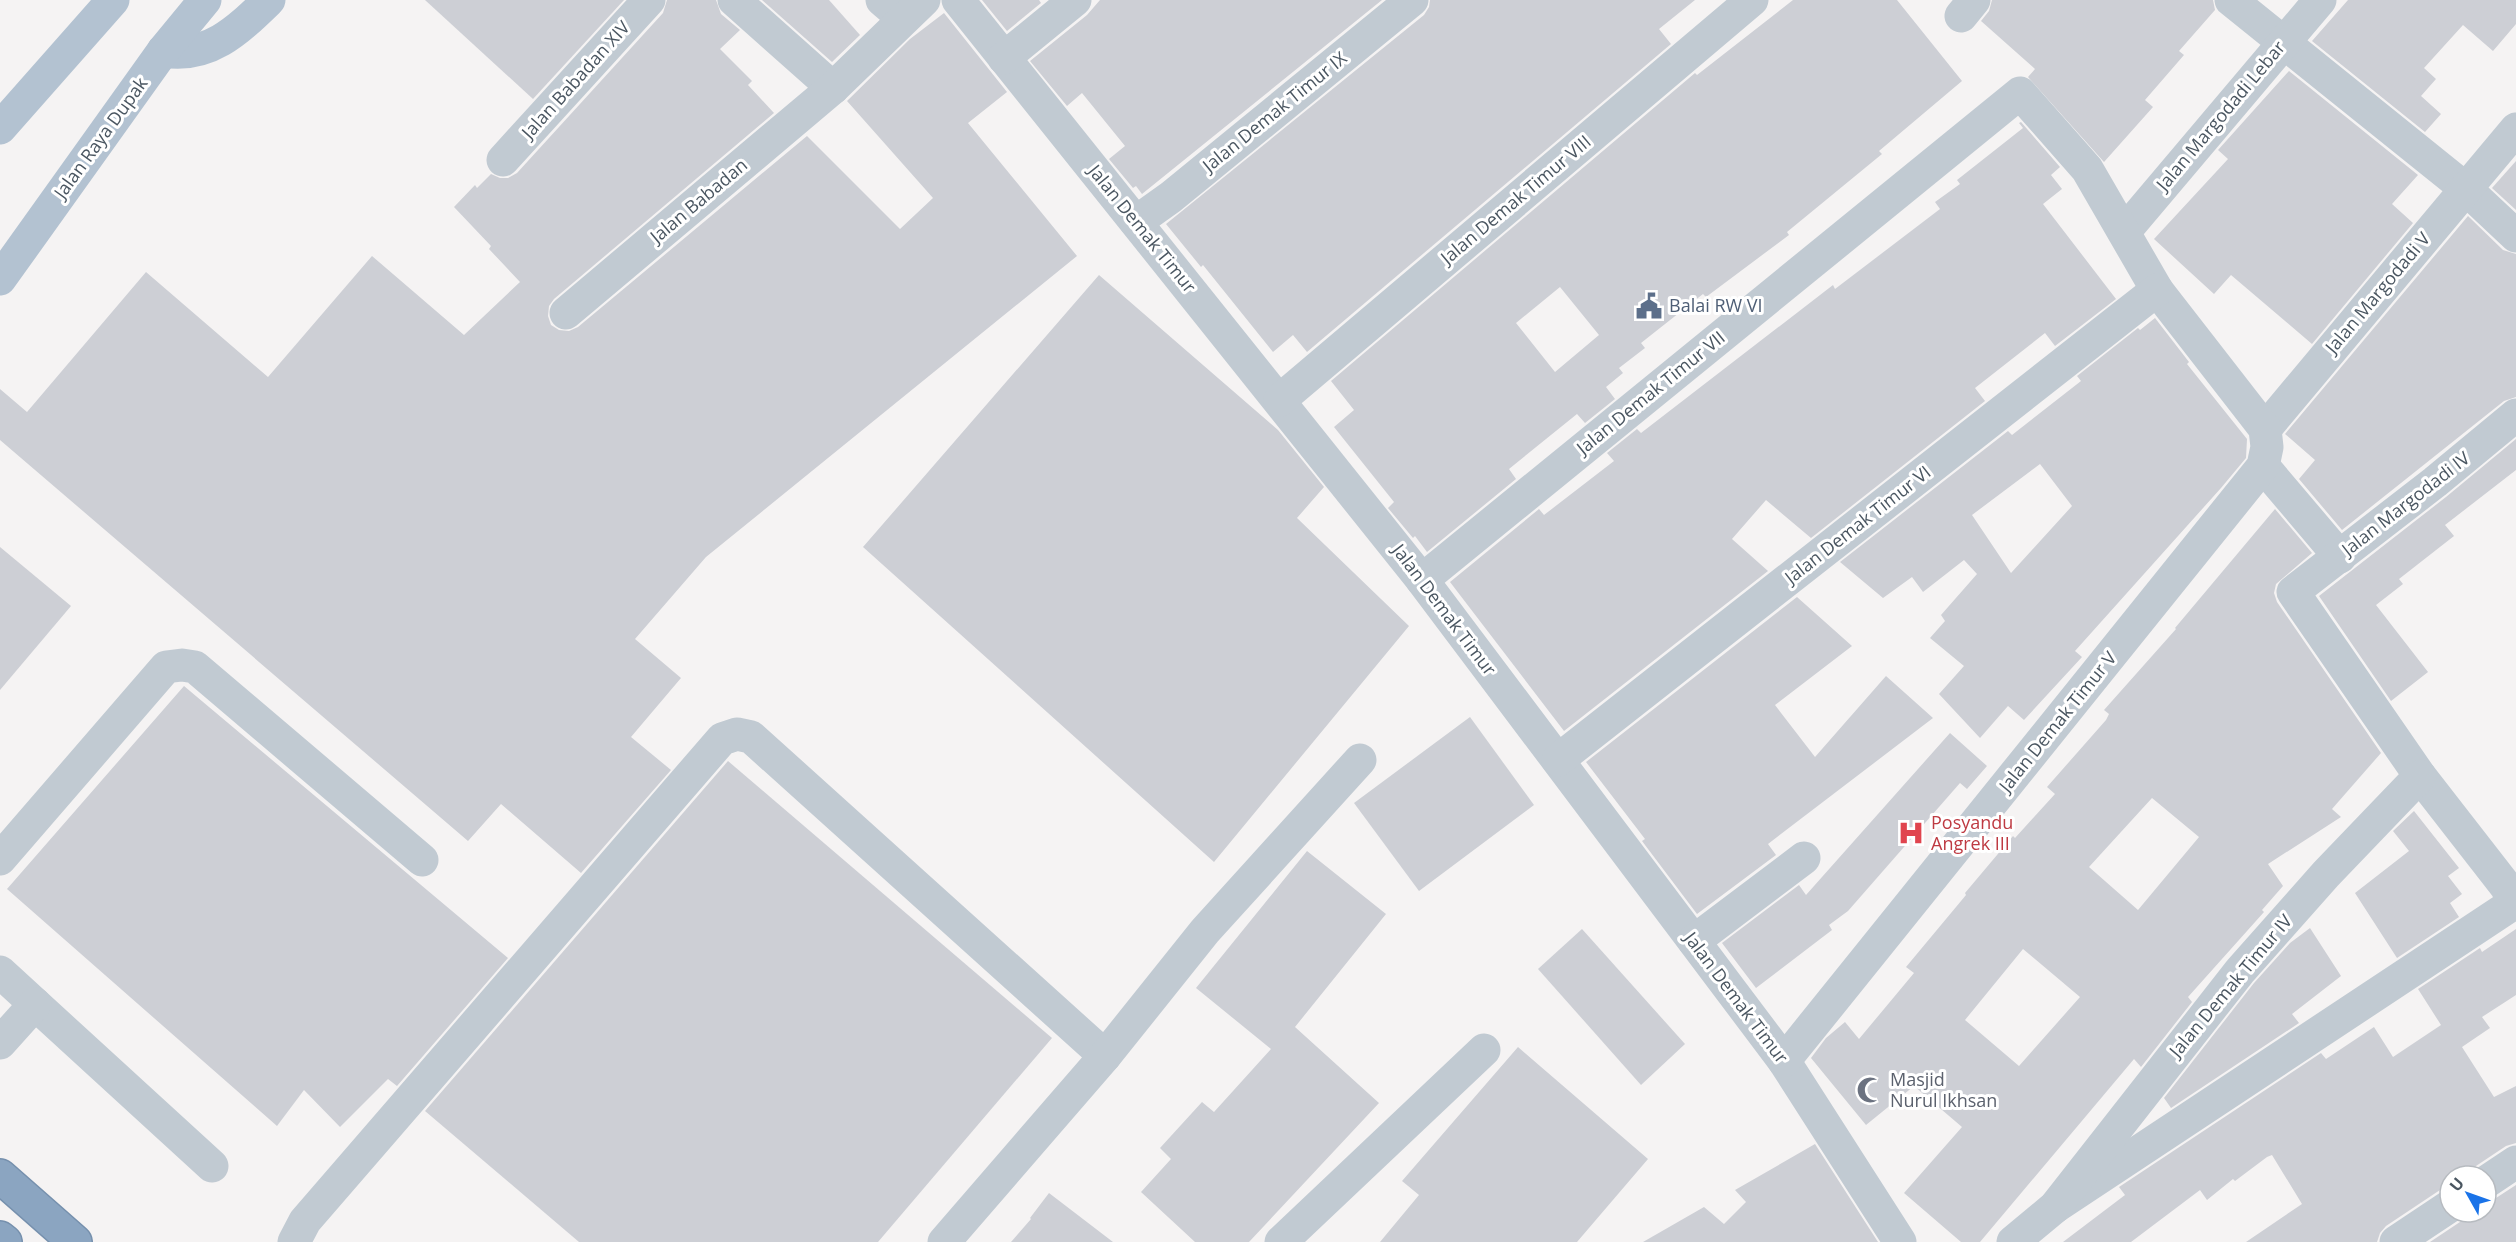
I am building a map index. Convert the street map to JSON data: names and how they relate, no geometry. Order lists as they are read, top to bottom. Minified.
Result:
{"streets":{"main road":["Jalan Raya Dupak"],"street":["Jalan Babadan XIV","Jalan Demak Timur IX","Jalan Margodadi Lebar","Jalan Demak Timur VIII","Jalan Babadan","Jalan Demak Timur","Jalan Margodadi V","Jalan Demak Timur VII","Jalan Margodadi IV","Jalan Demak Timur VI","Jalan Demak Timur V","Jalan Demak Timur IV"]},"crossings":[["Jalan Demak Timur IX","Jalan Demak Timur"],["Jalan Margodadi Lebar","Jalan Demak Timur VII"],["Jalan Demak Timur VIII","Jalan Demak Timur"],["Jalan Demak Timur","Jalan Demak Timur VII"],["Jalan Demak Timur","Jalan Demak Timur VI"],["Jalan Demak Timur","Jalan Demak Timur V"],["Jalan Margodadi IV","Jalan Demak Timur IV"]],"places":{"public building":["Balai RW VI"],"hospital":["Posyandu Angrek III"],"mosque":["Masjid Nurul Ikhsan"]},"north":"top left"}
